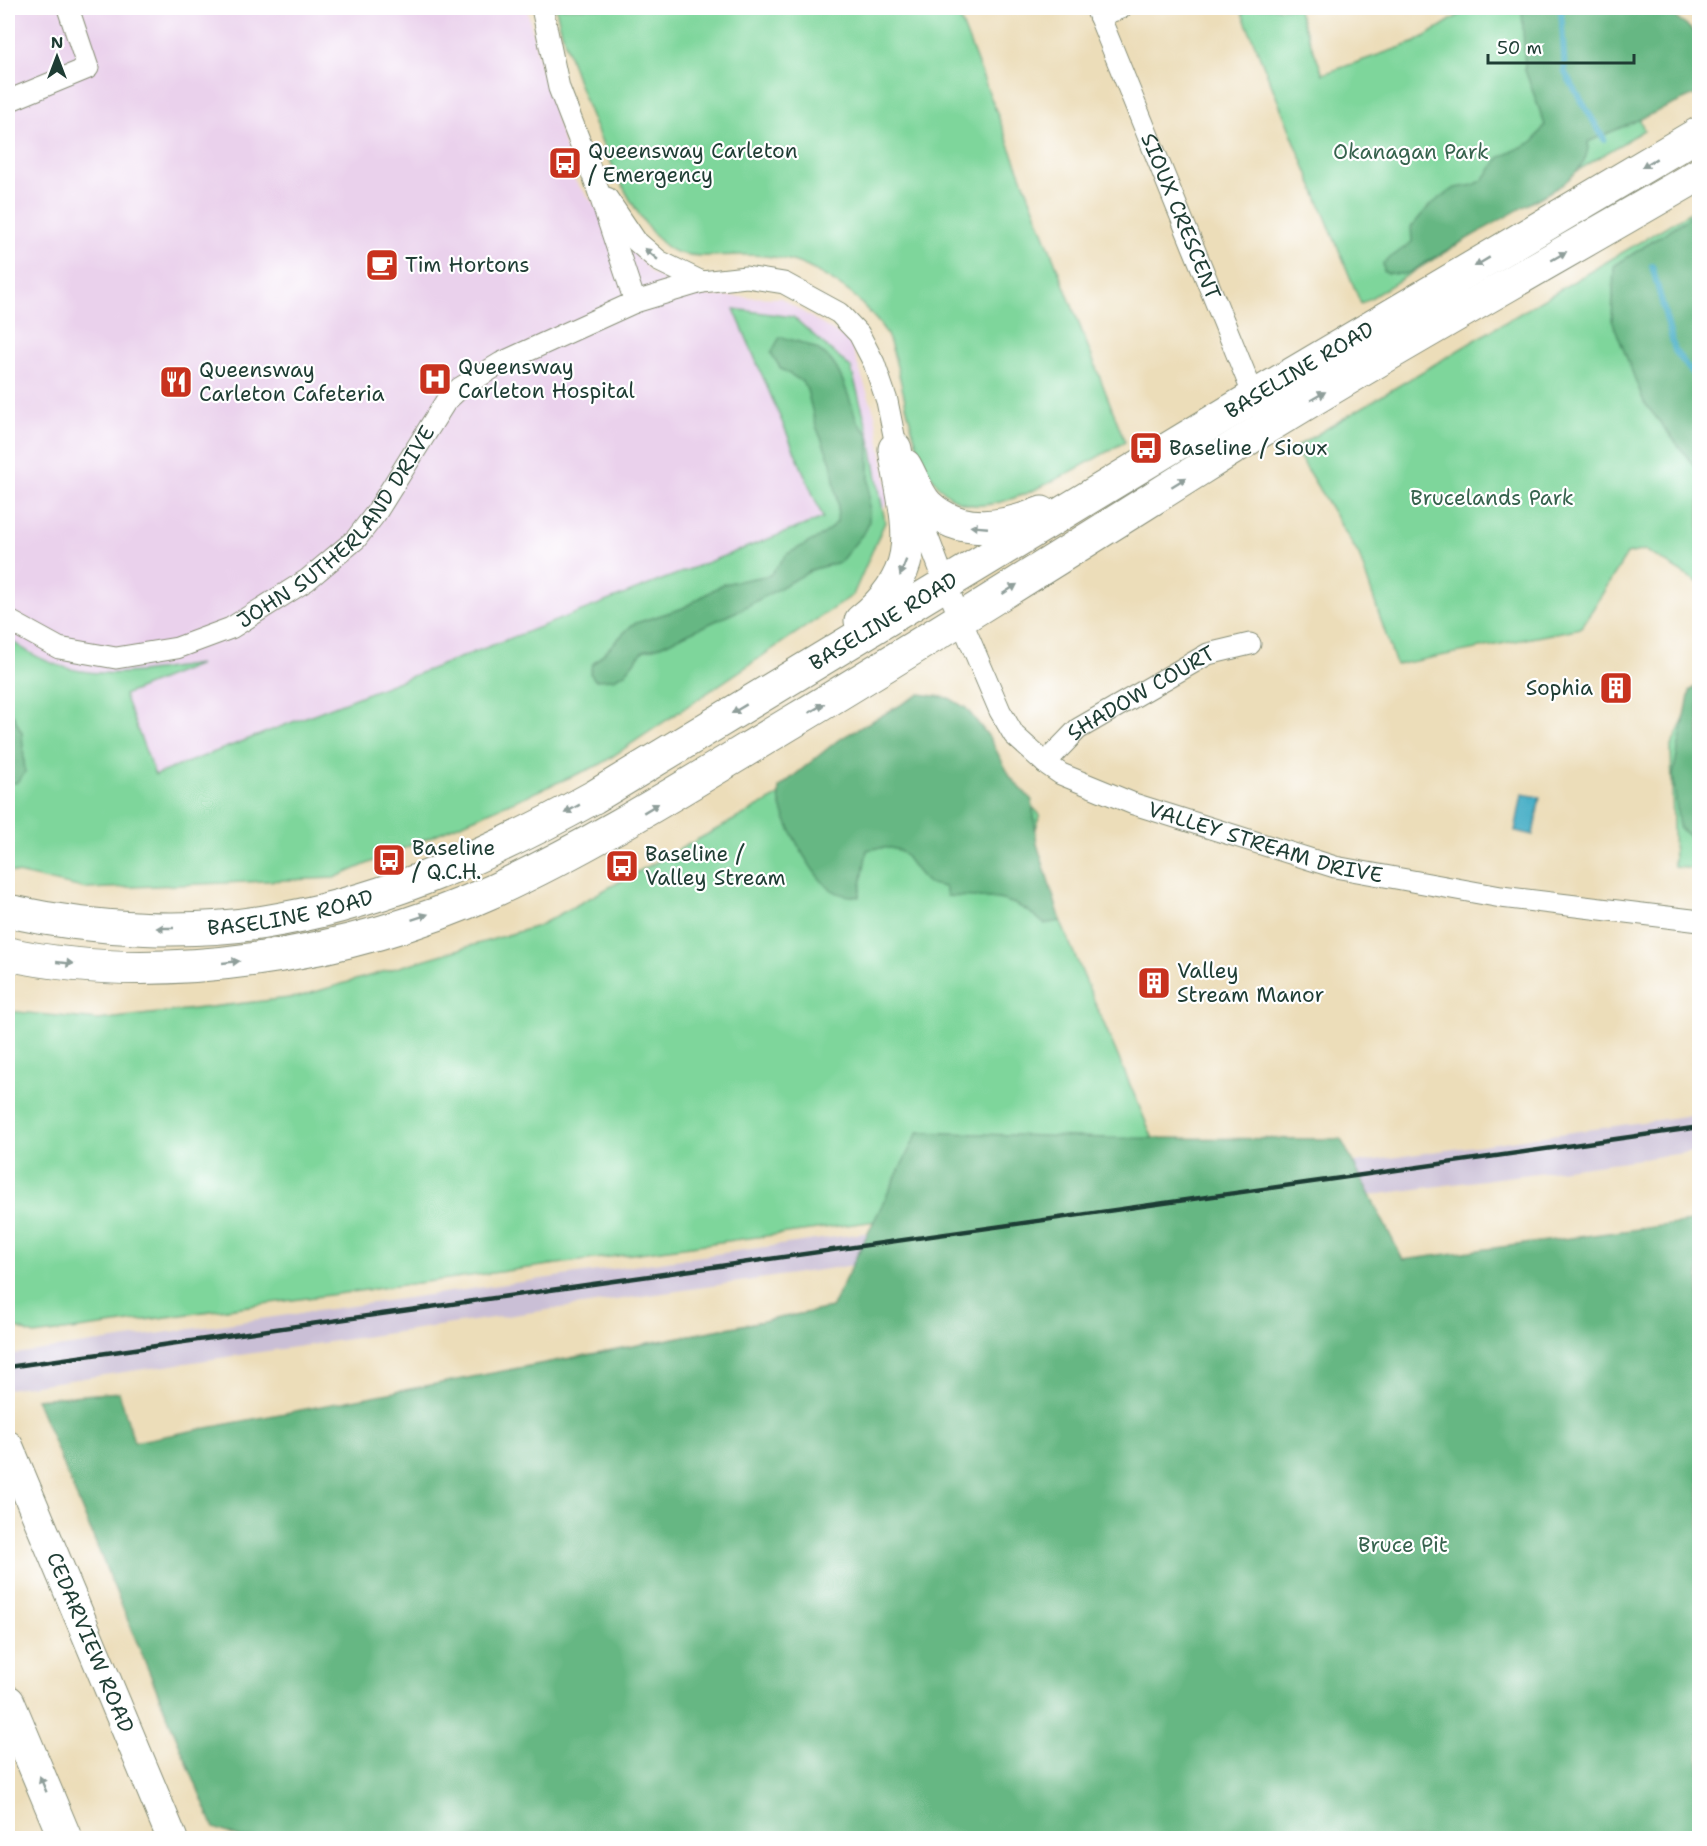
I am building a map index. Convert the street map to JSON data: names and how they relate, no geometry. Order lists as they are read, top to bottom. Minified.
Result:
{"streets":{"main road":["BASELINE ROAD","CEDARVIEW ROAD"],"street":["SIOUX CRESCENT","JOHN SUTHERLAND DRIVE","SHADOW COURT","VALLEY STREAM DRIVE"]},"crossings":[["SIOUX CRESCENT","BASELINE ROAD"],["BASELINE ROAD","JOHN SUTHERLAND DRIVE"],["BASELINE ROAD","VALLEY STREAM DRIVE"],["JOHN SUTHERLAND DRIVE","VALLEY STREAM DRIVE"],["SHADOW COURT","VALLEY STREAM DRIVE"]],"parks":["Okanagan Park","Brucelands Park","Bruce Pit"],"places":{"bus stop":["Queensway Carleton / Emergency","Baseline / Sioux","Baseline / Q.C.H.","Baseline / Valley Stream"],"cafe":["Tim Hortons"],"hospital":["Queensway Carleton Hospital"],"restaurant":["Queensway Carleton Cafeteria"],"building":["Sophia","Valley Stream Manor"]},"scale_bar":"50 m","north":"top"}
